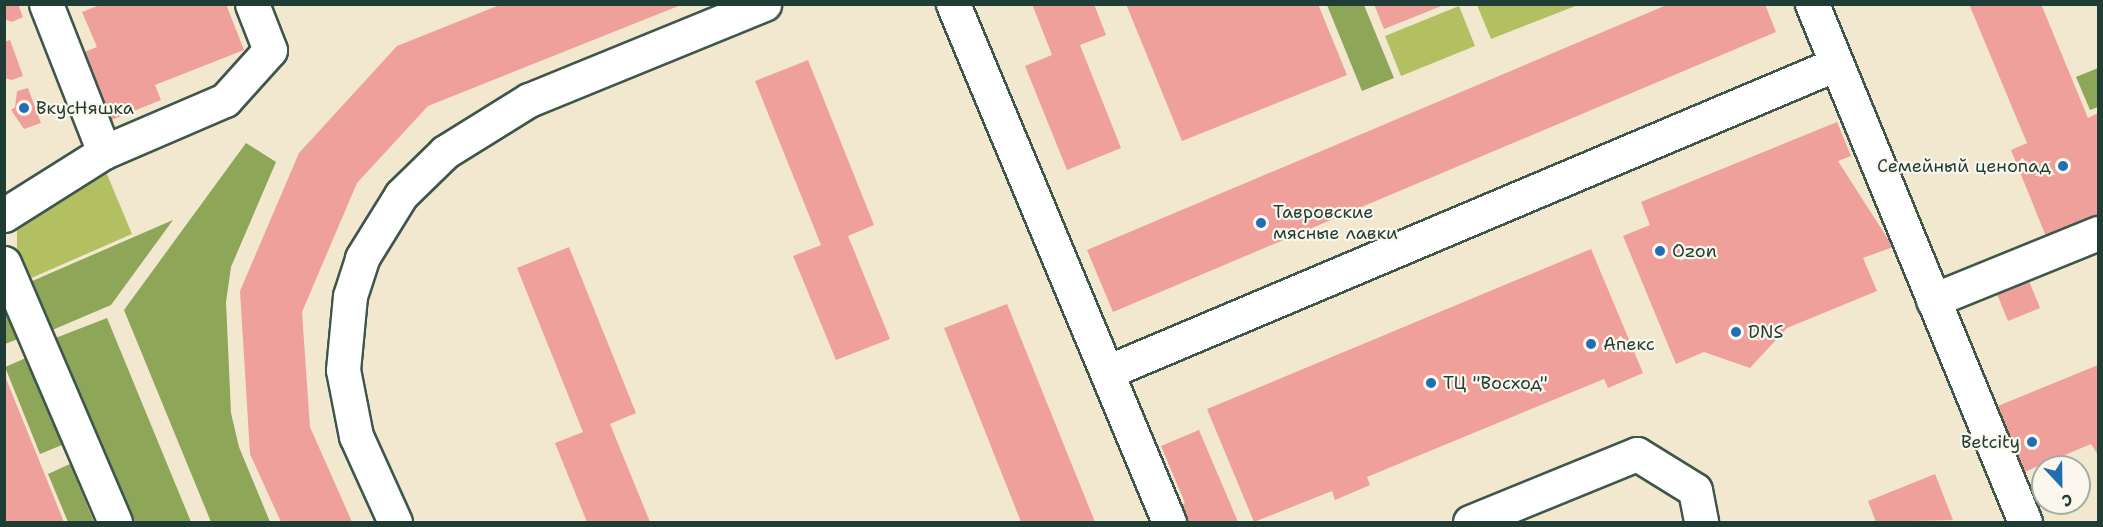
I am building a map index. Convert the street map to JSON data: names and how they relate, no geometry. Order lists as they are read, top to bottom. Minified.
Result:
{"places":["ВкусНяшка","Семейный ценопад","Тавровские мясные лавки","Ozon","DNS","Апекс","ТЦ \"Восход\"","Betcity"],"north":"bottom"}
